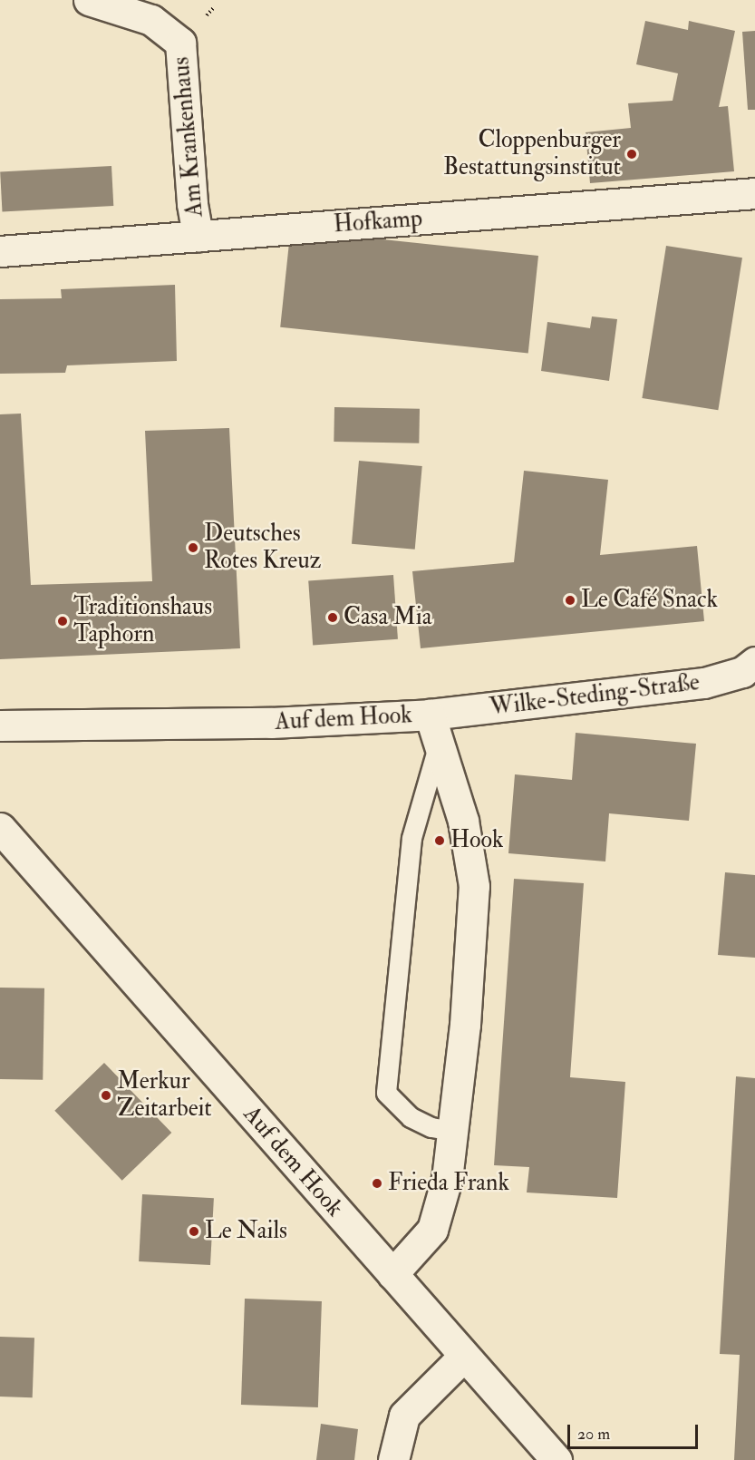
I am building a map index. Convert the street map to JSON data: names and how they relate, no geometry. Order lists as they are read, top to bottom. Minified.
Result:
{"streets":{"street":["Am Krankenhaus","Hofkamp","Wilke-Steding-Straße","Auf dem Hook"]},"crossings":[["Am Krankenhaus","Hofkamp"],["Wilke-Steding-Straße","Auf dem Hook"]],"places":["Cloppenburger Bestattungsinstitut","Deutsches Rotes Kreuz","Le Café Snack","Casa Mia","Traditionshaus Taphorn","Hook","Merkur Zeitarbeit","Frieda Frank","Le Nails"],"scale_bar":"20 m"}
